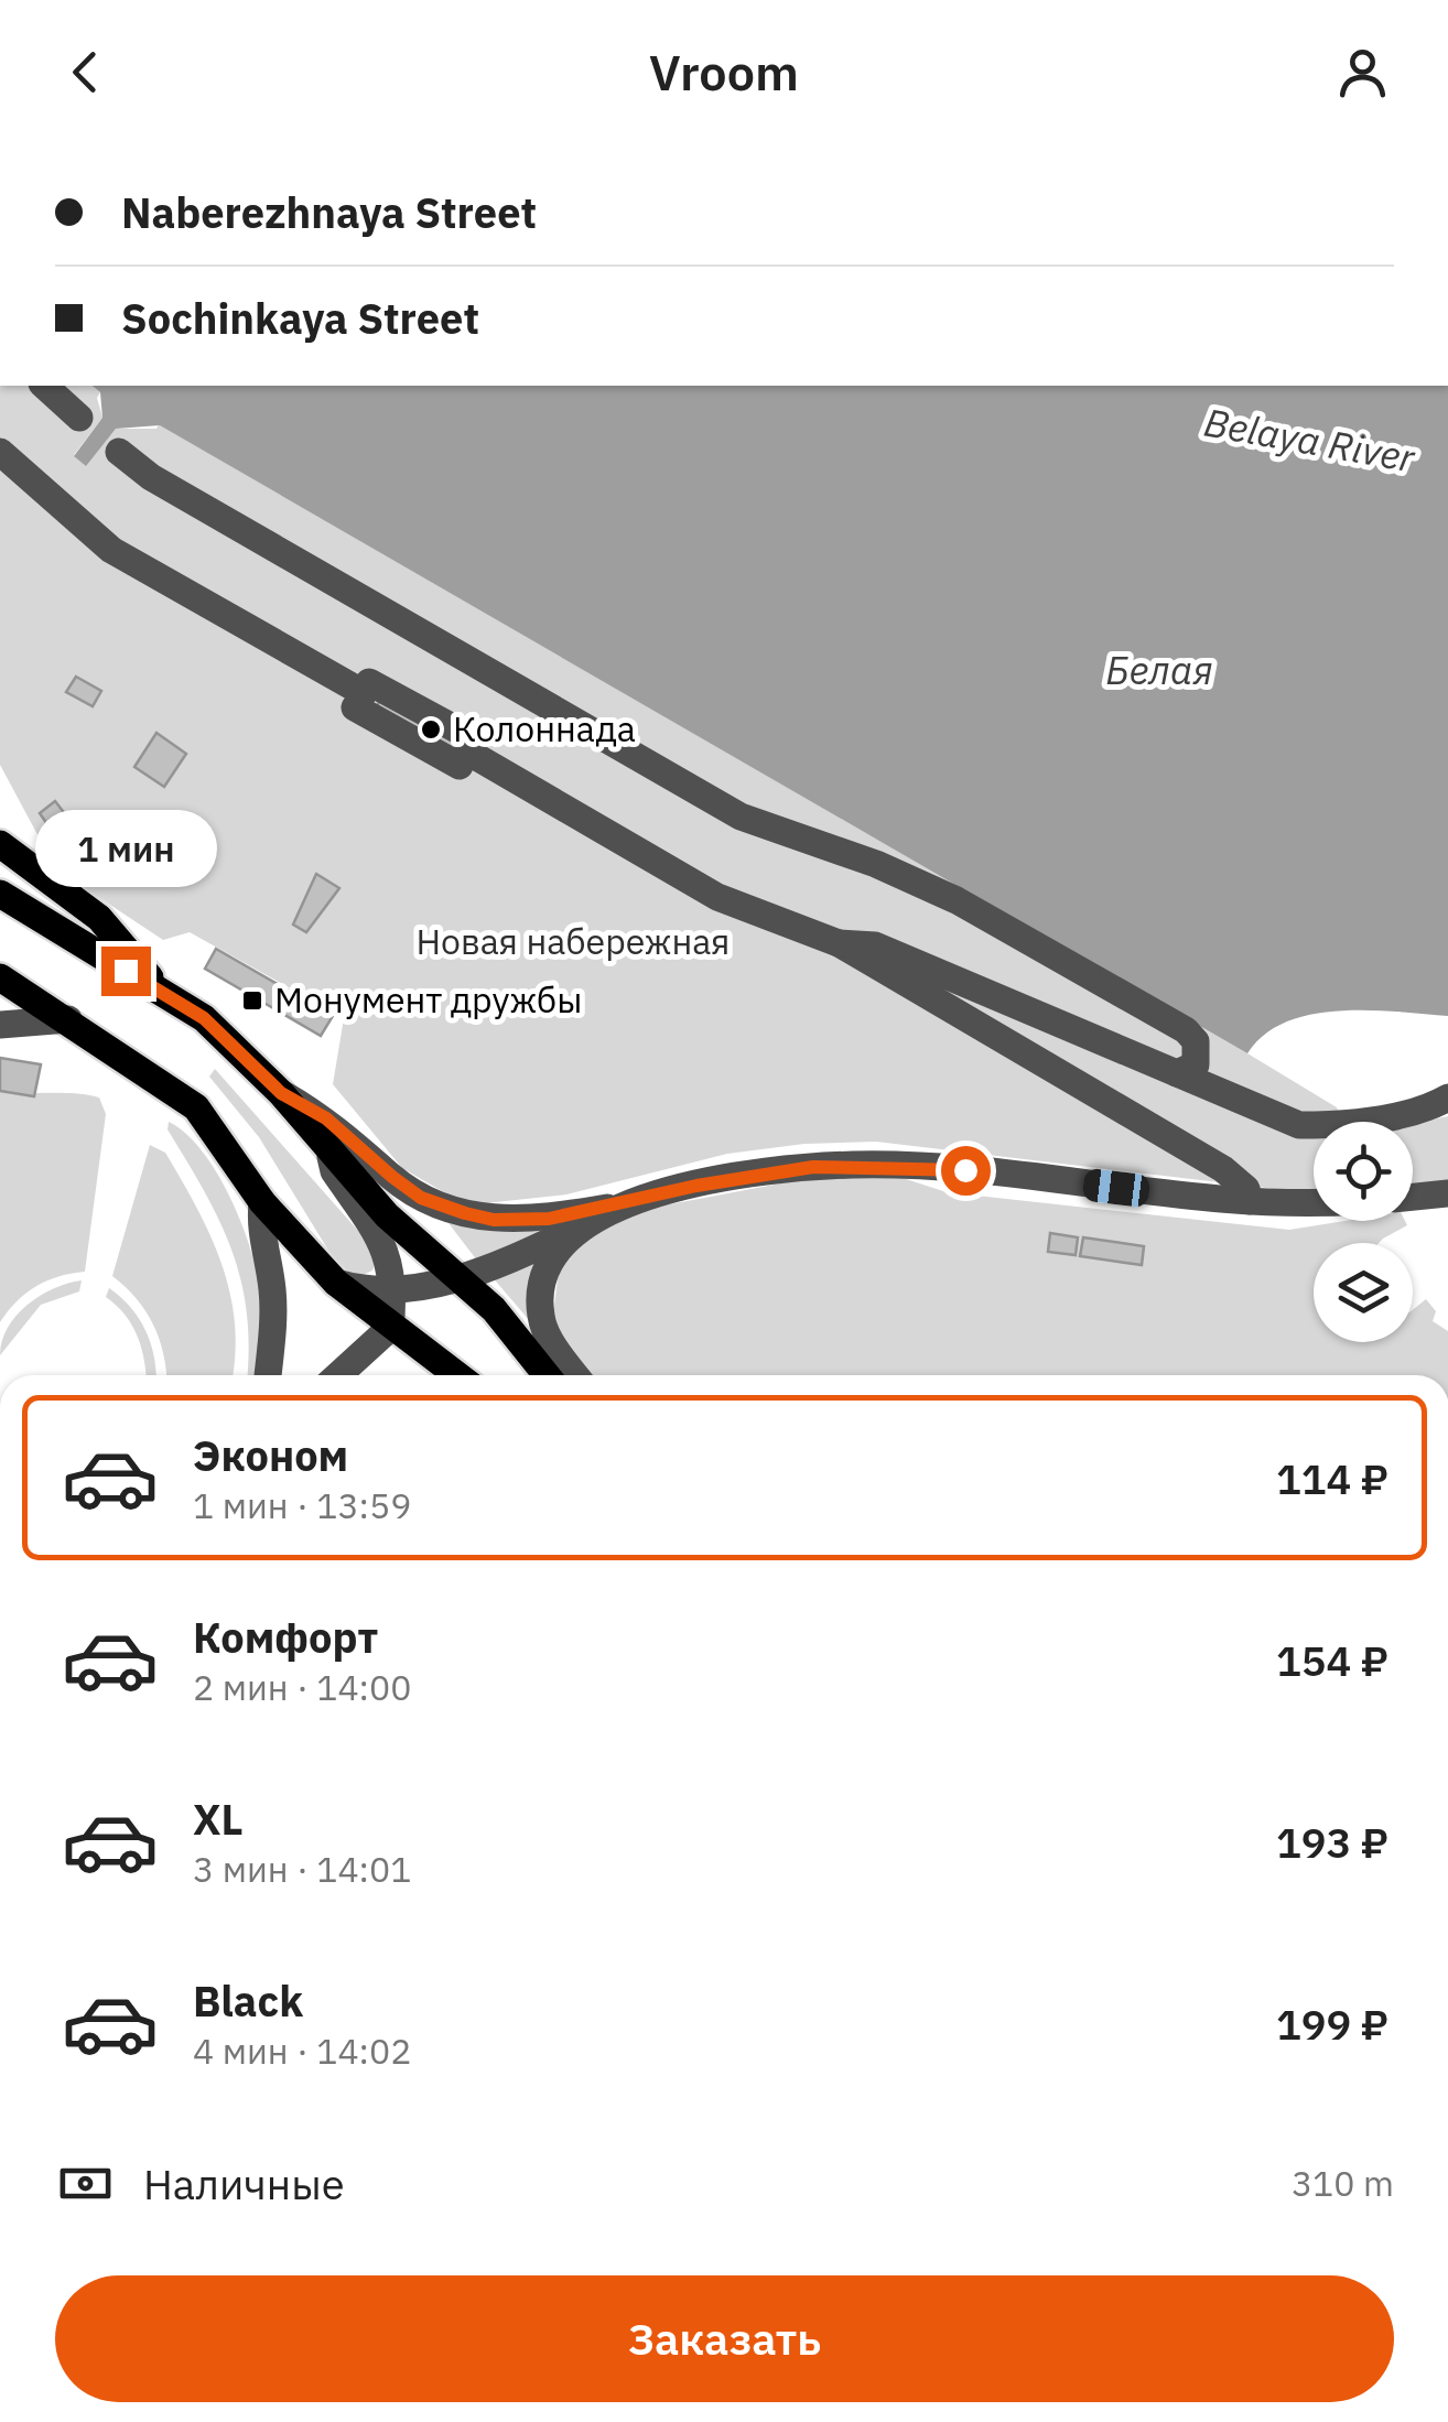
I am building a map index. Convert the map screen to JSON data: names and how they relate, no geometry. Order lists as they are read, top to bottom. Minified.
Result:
{"water":["Belaya River","Белая"],"parks":["Новая набережная"],"places":{"other":["Колоннада"],"transit":["Монумент дружбы"]},"page":{"header":"Vroom","banner":["Naberezhnaya Street","Sochinkaya Street"],"bubble":"1 мин","list":[{"name":"Эконом","note":"1 мин · 13:59","value":"114 ₽"},{"name":"Комфорт","note":"2 мин · 14:00","value":"154 ₽"},{"name":"XL","note":"3 мин · 14:01","value":"193 ₽"},{"name":"Black","note":"4 мин · 14:02","value":"199 ₽"}],"pay":["Наличные","310 m"],"buttons":"Заказать"}}
